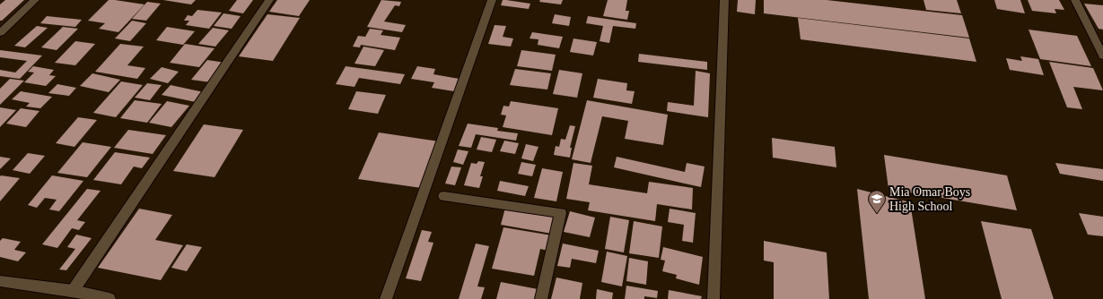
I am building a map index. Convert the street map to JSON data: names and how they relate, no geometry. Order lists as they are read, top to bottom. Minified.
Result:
{"places":{"school or university":["Mia Omar Boys High School"]}}
